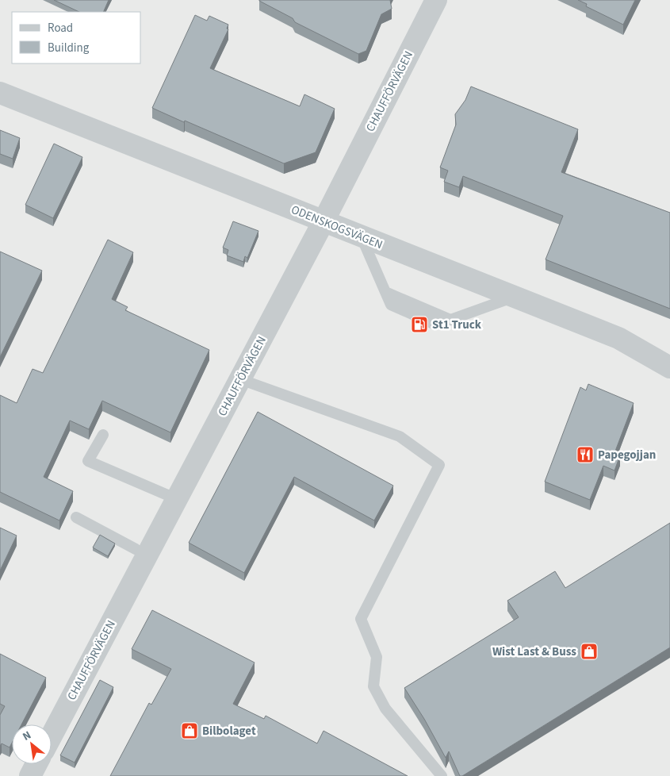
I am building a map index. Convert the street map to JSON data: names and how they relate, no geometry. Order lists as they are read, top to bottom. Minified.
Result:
{"streets":{"street":["CHAUFFÖRVÄGEN","ODENSKOGSVÄGEN"]},"crossings":[["CHAUFFÖRVÄGEN","ODENSKOGSVÄGEN"]],"places":{"fuel station":["St1 Truck"],"restaurant":["Papegojjan"],"shop":["Wist Last & Buss","Bilbolaget"]},"legend":["Road","Building"],"north":"top left"}
